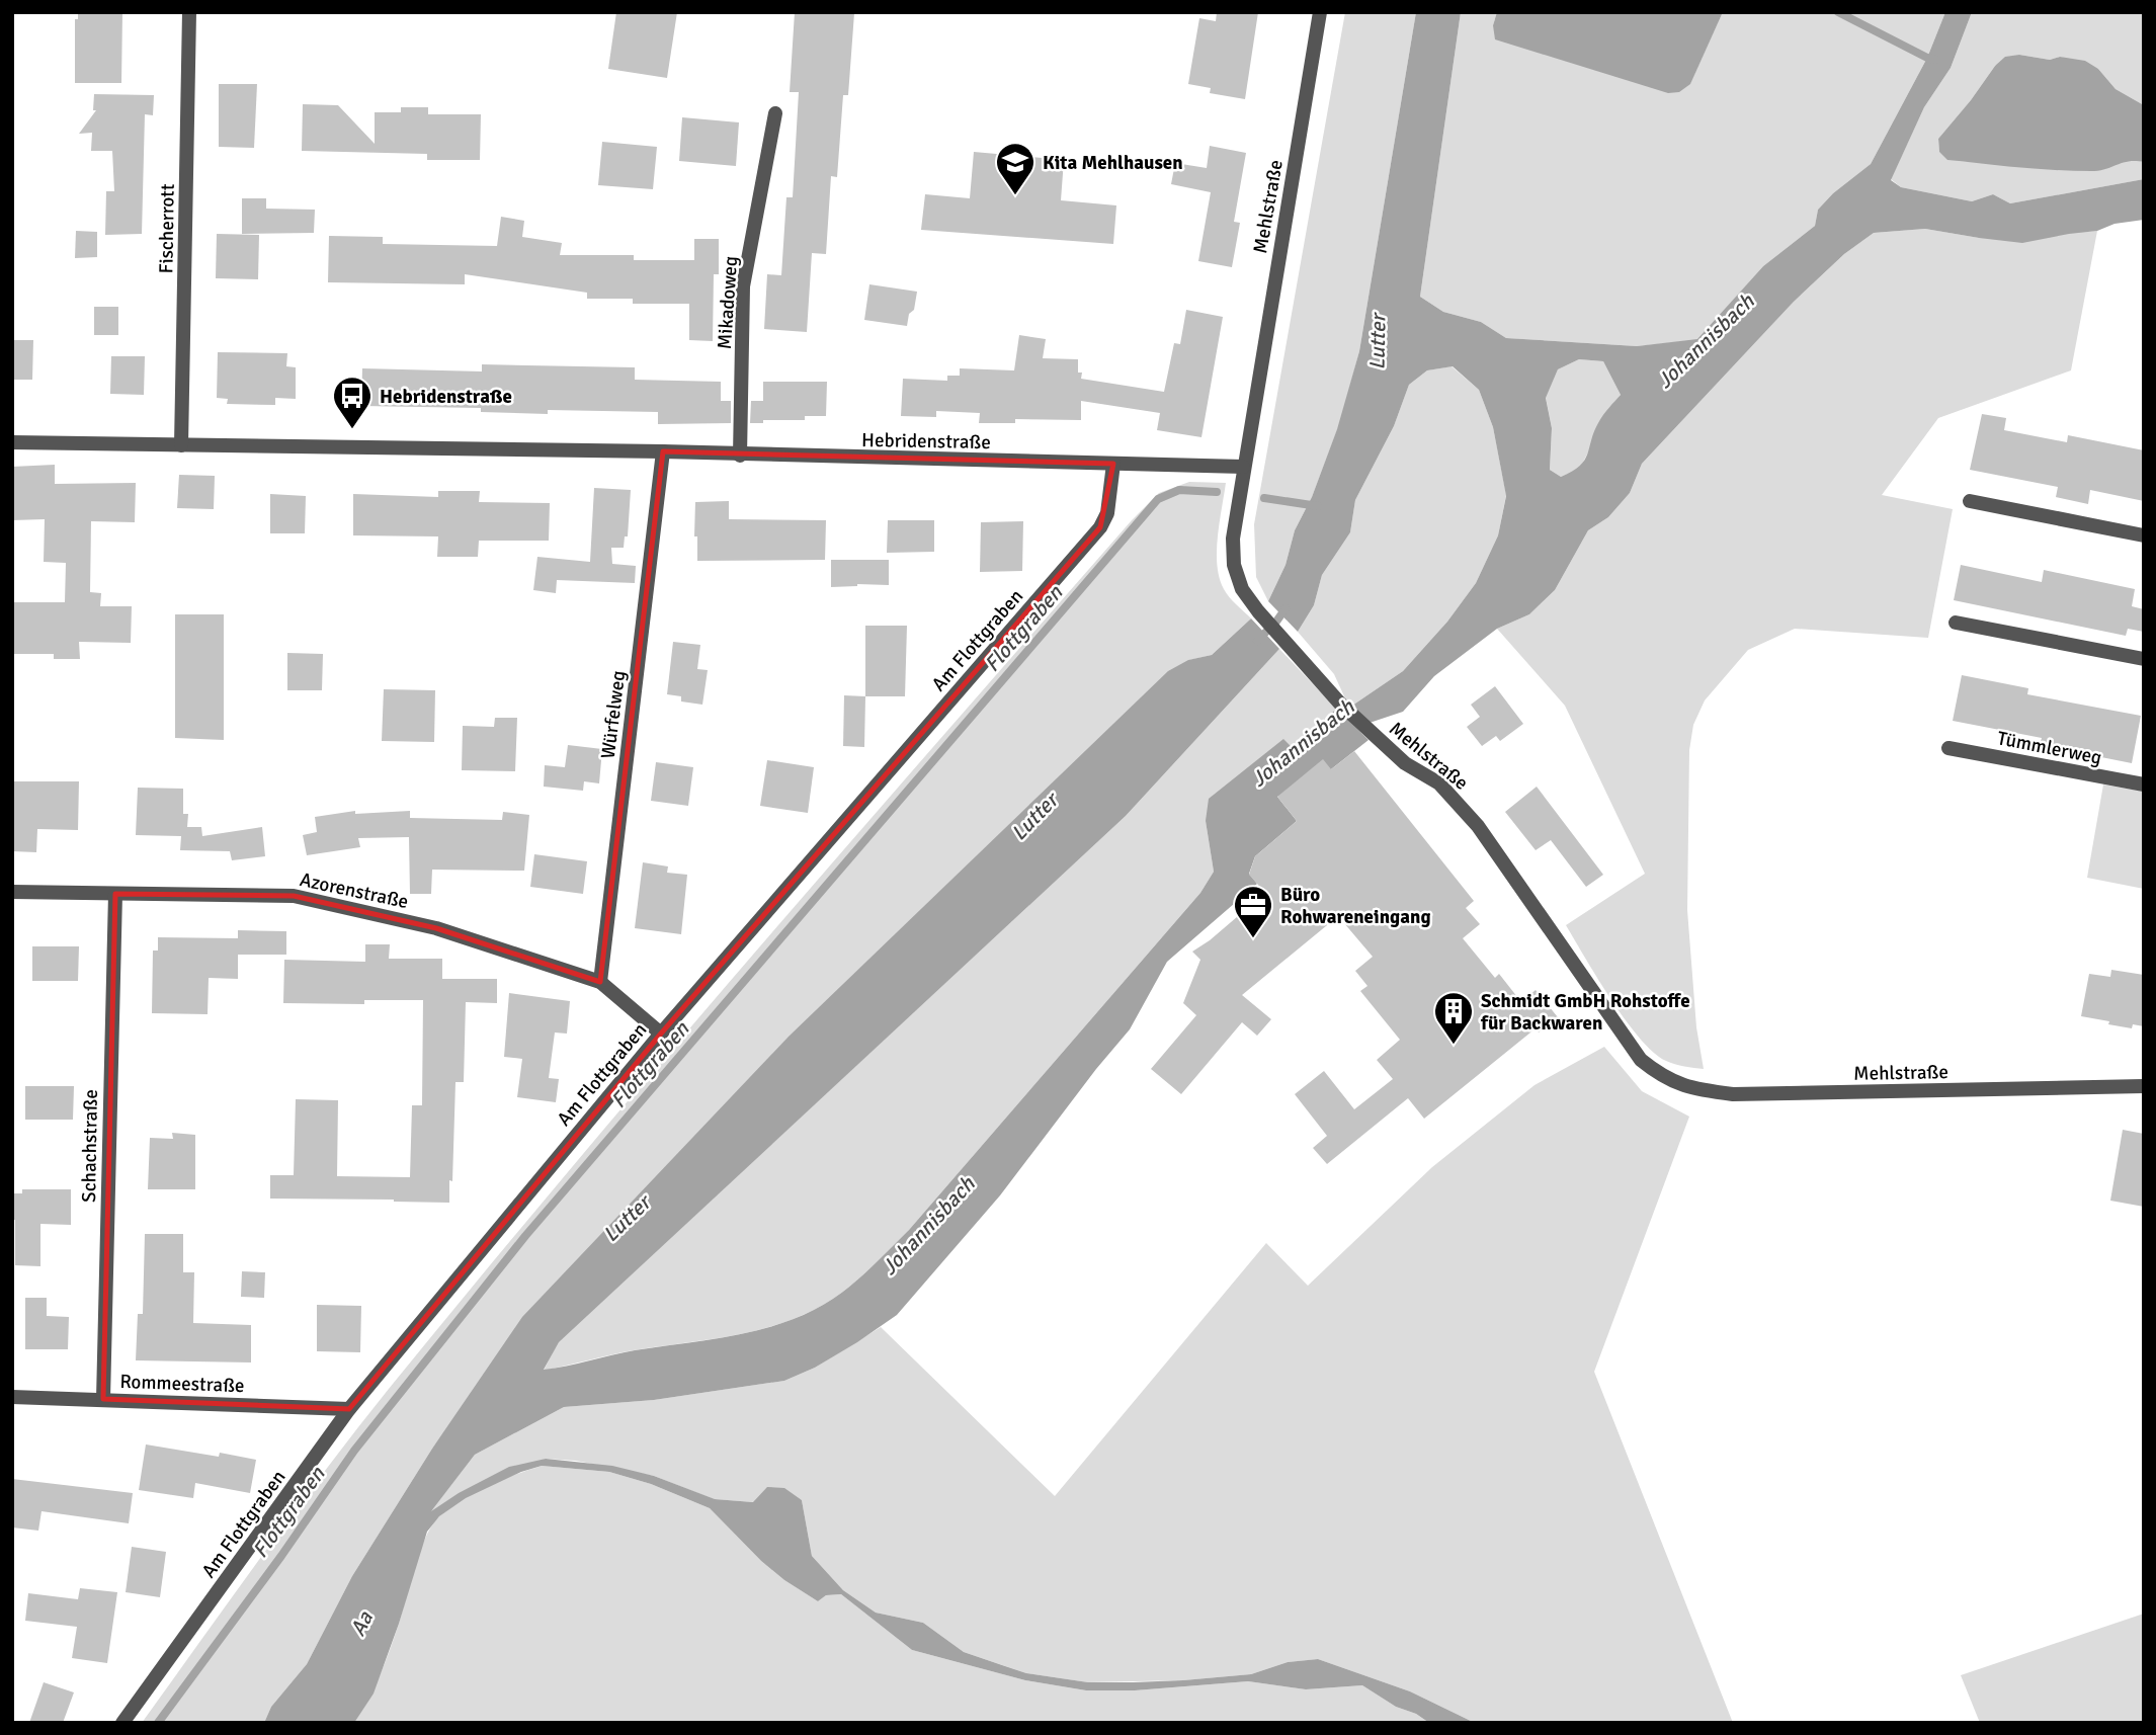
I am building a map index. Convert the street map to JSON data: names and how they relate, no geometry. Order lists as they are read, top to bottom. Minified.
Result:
{"streets":{"street":["Mehlstraße","Fischerrott","Mikadoweg","Hebridenstraße","Am Flottgraben","Würfelweg","Tümmlerweg","Azorenstraße","Schachstraße","Rommeestraße"]},"crossings":[["Mehlstraße","Hebridenstraße"],["Fischerrott","Hebridenstraße"],["Mikadoweg","Hebridenstraße"],["Hebridenstraße","Am Flottgraben"],["Hebridenstraße","Würfelweg"],["Am Flottgraben","Azorenstraße"],["Am Flottgraben","Rommeestraße"],["Würfelweg","Azorenstraße"],["Azorenstraße","Schachstraße"],["Schachstraße","Rommeestraße"]],"water":["Johannisbach","Lutter","Flottgraben","Aa"],"places":{"school or university":["Kita Mehlhausen"],"bus stop":["Hebridenstraße"],"office":["Büro Rohwareneingang"],"building":["Schmidt GmbH Rohstoffe für Backwaren"]}}
